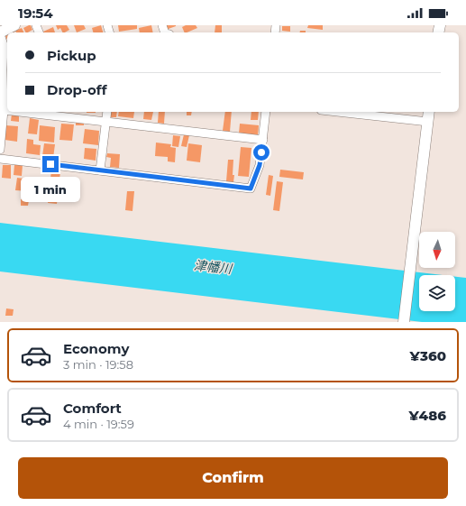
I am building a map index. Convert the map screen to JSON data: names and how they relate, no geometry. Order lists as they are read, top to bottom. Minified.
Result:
{"water":["津幡川"],"north":"bottom","page":{"status":"19:54","banner":["Pickup","Drop-off"],"bubble":"1 min","list":[{"name":"Economy","note":"3 min · 19:58","value":"¥360"},{"name":"Comfort","note":"4 min · 19:59","value":"¥486"}],"buttons":"Confirm"}}
